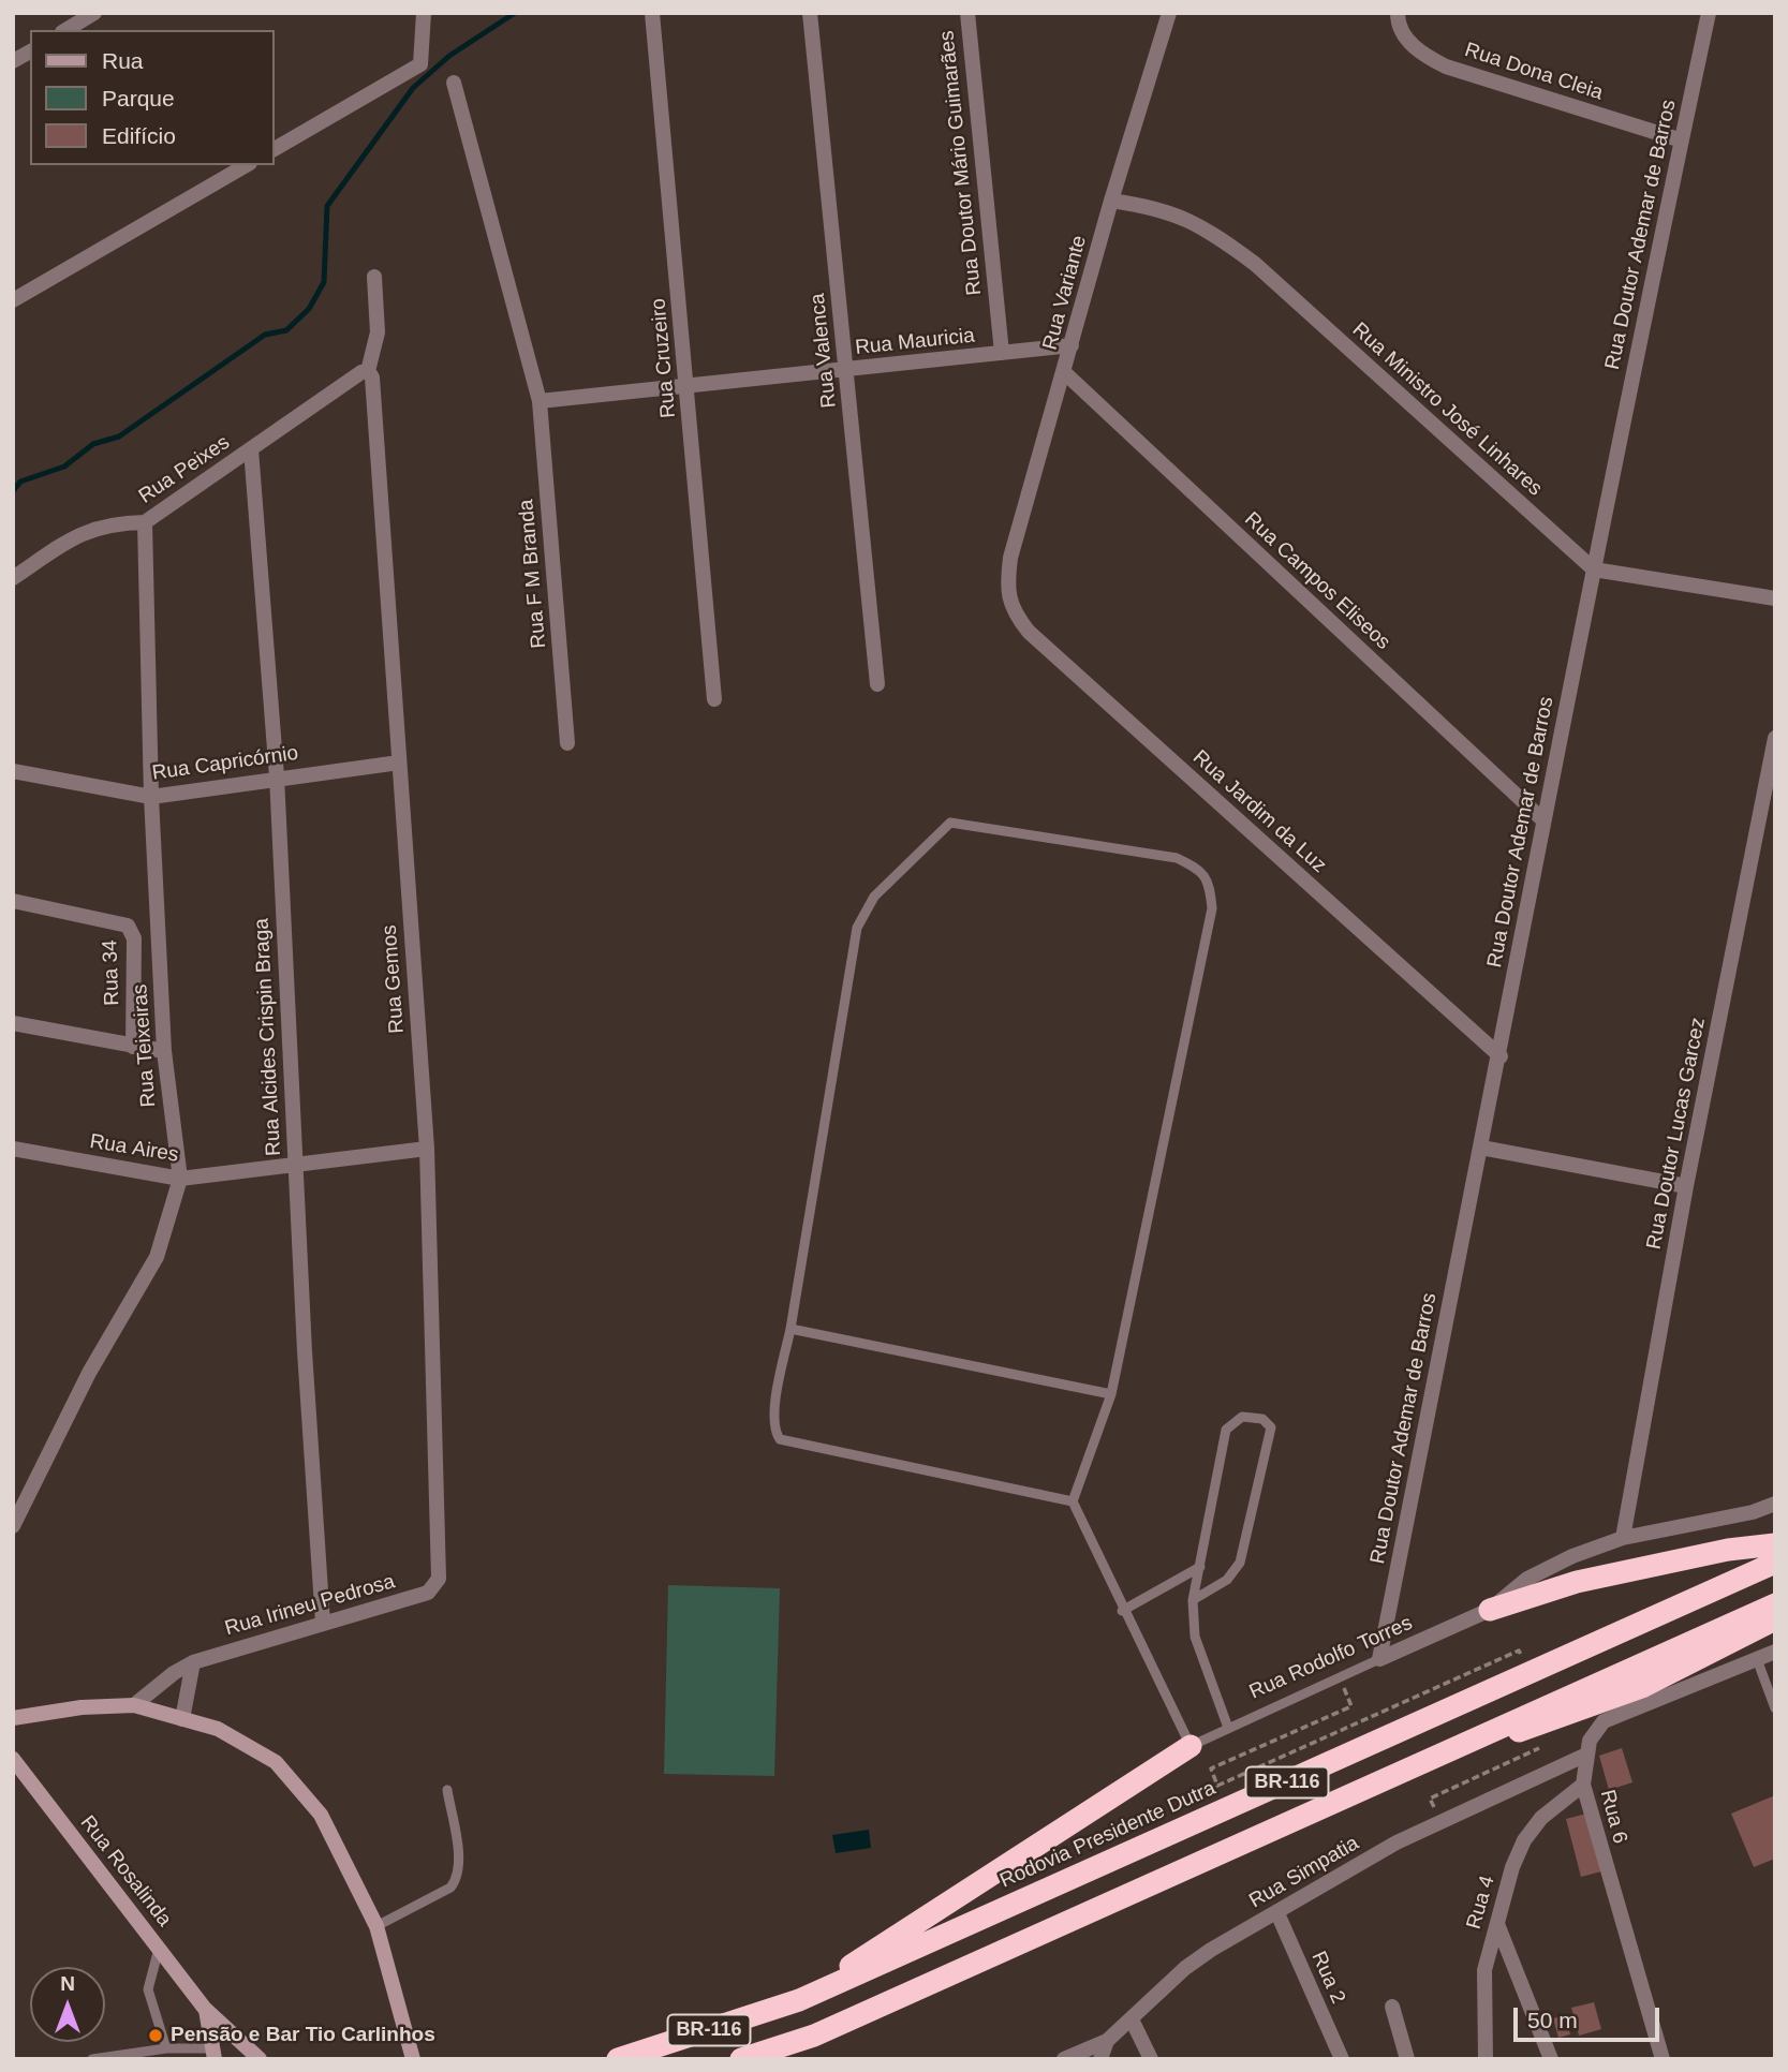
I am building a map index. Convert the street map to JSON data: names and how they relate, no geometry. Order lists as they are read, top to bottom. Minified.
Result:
{"streets":{"highway":["BR-116","Rodovia Presidente Dutra"],"main road":["Rua Rosalinda"],"street":["Rua Dona Cleia","Rua Doutor Mário Guimarães","Rua Doutor Ademar de Barros","Rua Variante","Rua Mauricia","Rua Valenca","Rua Cruzeiro","Rua Ministro José Linhares","Rua Peixes","Rua F M Branda","Rua Campos Eliseos","Rua Capricórnio","Rua Jardim da Luz","Rua 34","Rua Gemos","Rua Alcides Crispin Braga","Rua Teixeiras","Rua Doutor Lucas Garcez","Rua Aires","Rua Irineu Pedrosa","Rua Rodolfo Torres","Rua 6","Rua Simpatia","Rua 4","Rua 2"]},"crossings":[["Rua Dona Cleia","Rua Doutor Ademar de Barros"],["Rua Doutor Mário Guimarães","Rua Mauricia"],["Rua Doutor Ademar de Barros","Rua Ministro José Linhares"],["Rua Doutor Ademar de Barros","Rua Campos Eliseos"],["Rua Doutor Ademar de Barros","Rua Jardim da Luz"],["Rua Doutor Ademar de Barros","Rua Rodolfo Torres"],["Rua Variante","Rua Mauricia"],["Rua Variante","Rua Ministro José Linhares"],["Rua Variante","Rua Campos Eliseos"],["Rua Variante","Rua Jardim da Luz"],["Rua Mauricia","Rua Valenca"],["Rua Mauricia","Rua Cruzeiro"],["Rua Mauricia","Rua F M Branda"],["Rua Peixes","Rua Gemos"],["Rua Peixes","Rua Alcides Crispin Braga"],["Rua Peixes","Rua Teixeiras"],["Rua Capricórnio","Rua Gemos"],["Rua Capricórnio","Rua Alcides Crispin Braga"],["Rua Capricórnio","Rua Teixeiras"],["Rua Gemos","Rua Aires"],["Rua Gemos","Rua Irineu Pedrosa"],["Rua Alcides Crispin Braga","Rua Aires"],["Rua Alcides Crispin Braga","Rua Irineu Pedrosa"],["Rua Teixeiras","Rua Aires"],["Rua Doutor Lucas Garcez","Rua Rodolfo Torres"],["Rua 6","Rua Simpatia"],["Rua 6","Rua 4"],["Rua Simpatia","Rua 2"]],"places":["Pensão e Bar Tio Carlinhos"],"legend":["Rua","Parque","Edifício"],"scale_bar":"50 m","north":"top"}
